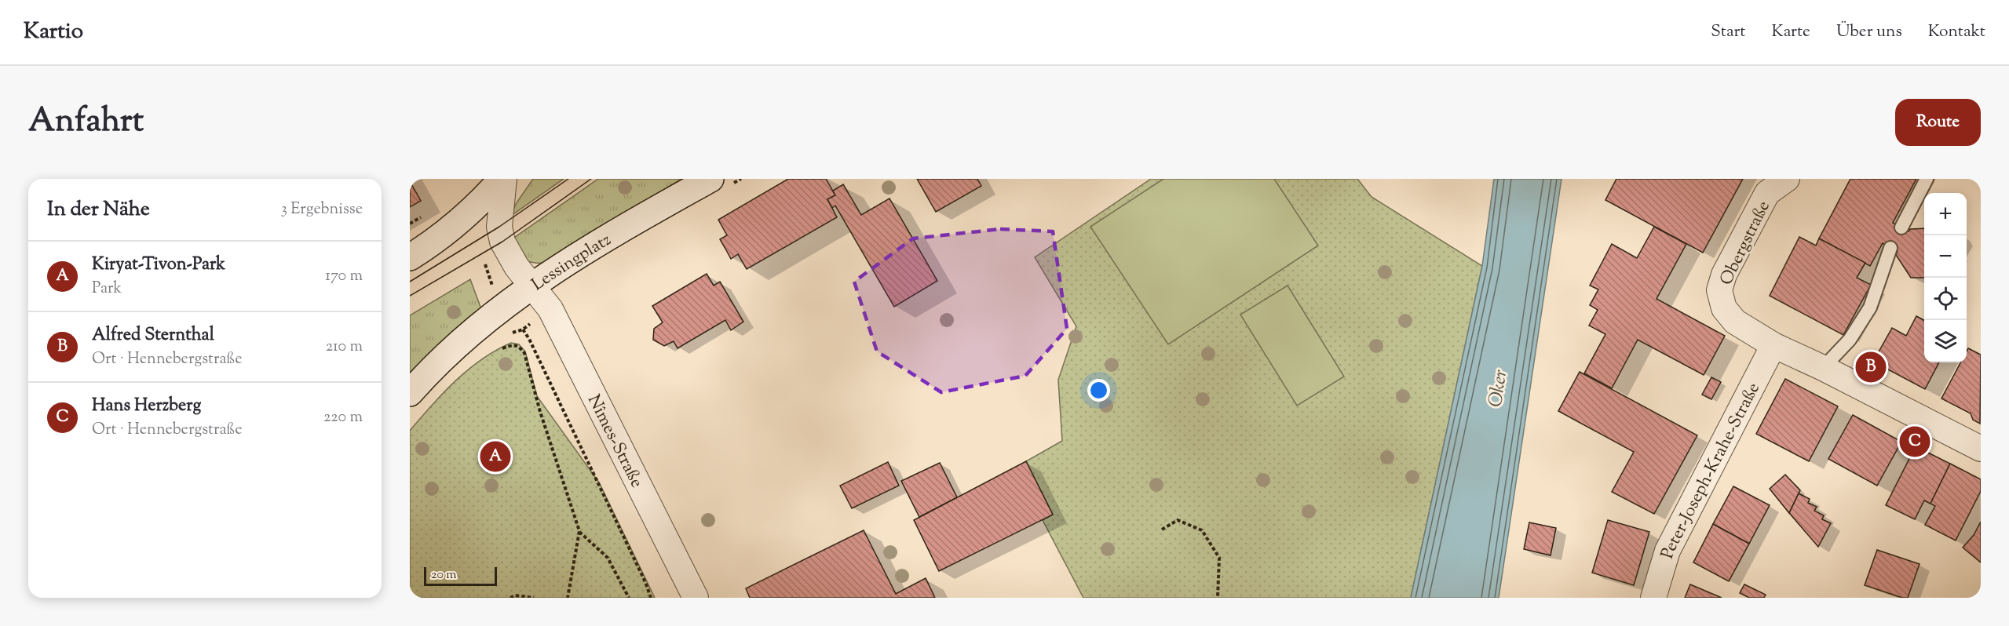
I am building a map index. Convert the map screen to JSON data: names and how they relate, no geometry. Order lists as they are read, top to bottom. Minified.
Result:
{"streets":{"main road":["Lessingplatz"],"street":["Obergstraße","Nîmes-Straße","Peter-Joseph-Krahe-Straße"]},"crossings":[["Obergstraße","Peter-Joseph-Krahe-Straße"],["Lessingplatz","Nîmes-Straße"]],"water":["Oker"],"scale_bar":"20 m","page":{"header":"Kartio","nav":["Start","Karte","Über uns","Kontakt"],"title":"Anfahrt","buttons":"Route","heading":["In der Nähe","3 Ergebnisse"],"map_buttons":["+","−"],"list":[{"mark":"A","name":"Kiryat-Tivon-Park","note":"Park","value":"170 m"},{"mark":"B","name":"Alfred Sternthal","note":"Ort · Hennebergstraße","value":"210 m"},{"mark":"C","name":"Hans Herzberg","note":"Ort · Hennebergstraße","value":"220 m"}],"pins":["B","C","A"],"scale":"20 m"}}
